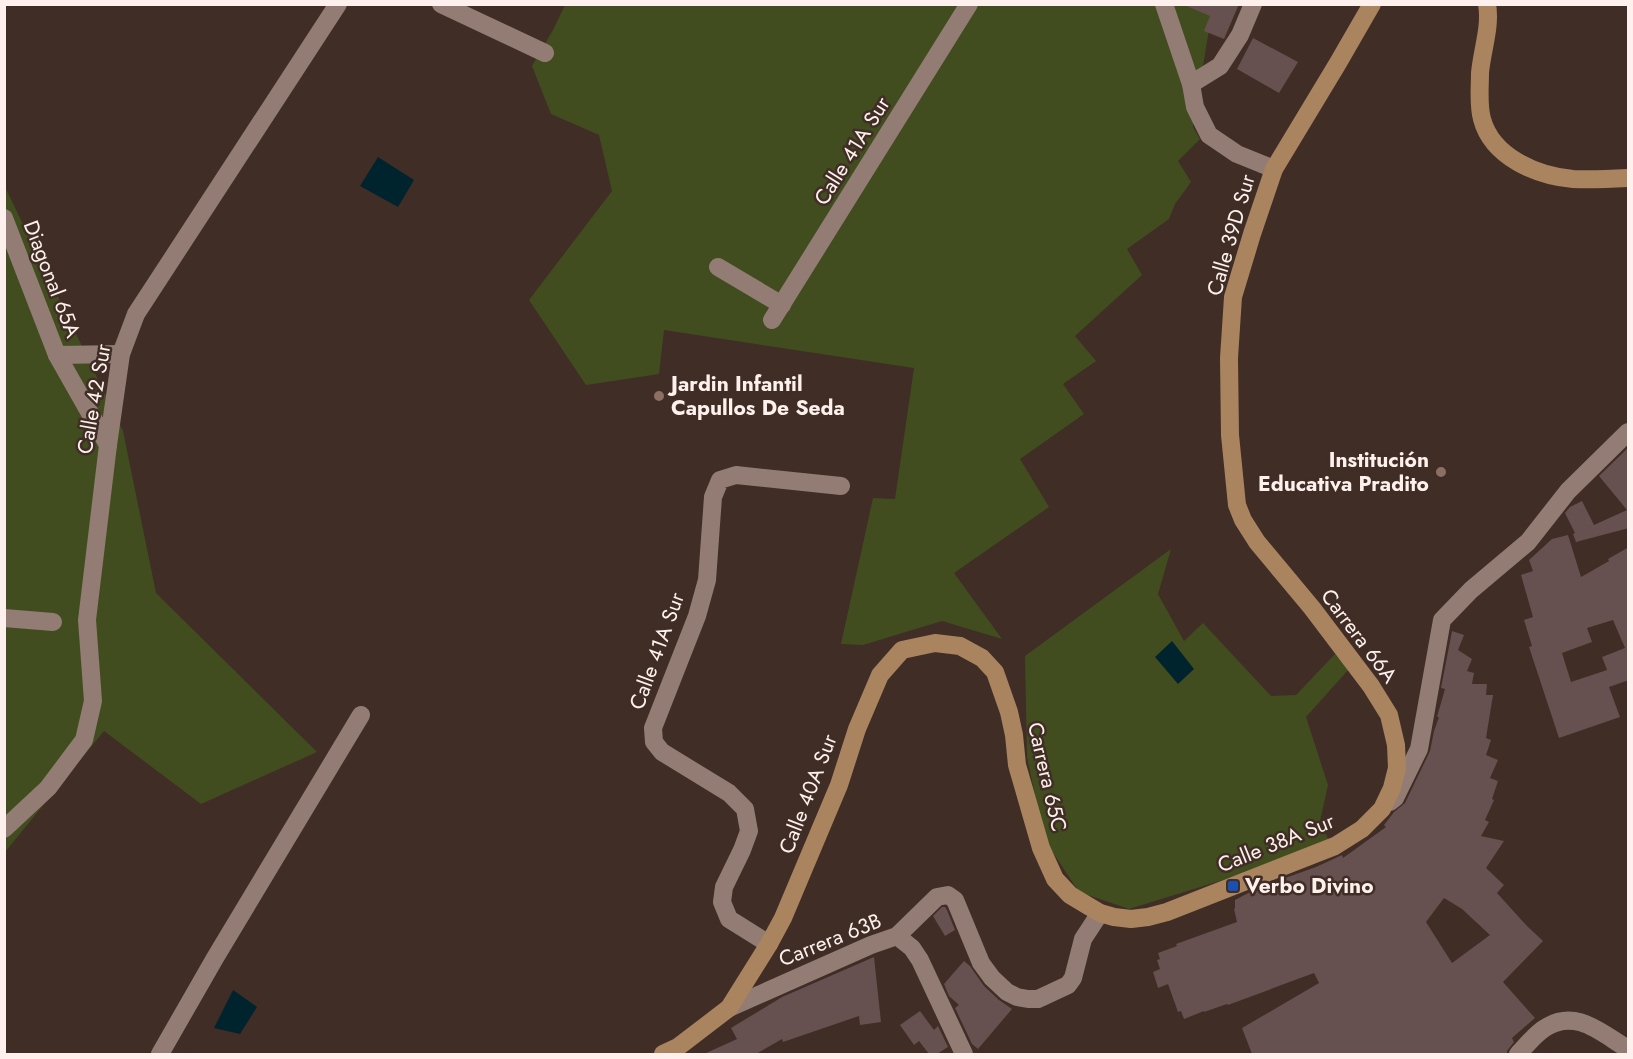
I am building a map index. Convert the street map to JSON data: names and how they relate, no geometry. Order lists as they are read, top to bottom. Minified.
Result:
{"streets":{"main road":["Calle 39D Sur","Carrera 66A","Carrera 65C","Calle 40A Sur","Calle 38A Sur","Carrera 63B"],"street":["Calle 41A Sur","Diagonal 65A","Calle 42 Sur"]},"crossings":[["Calle 41A Sur","Calle 40A Sur"],["Calle 39D Sur","Carrera 66A"],["Diagonal 65A","Calle 42 Sur"],["Carrera 66A","Calle 38A Sur"],["Carrera 65C","Calle 40A Sur"],["Carrera 65C","Calle 38A Sur"],["Calle 40A Sur","Carrera 63B"]],"places":{"other":["Jardin Infantil Capullos De Seda","Institución Educativa Pradito"],"transit":["Verbo Divino"]}}
